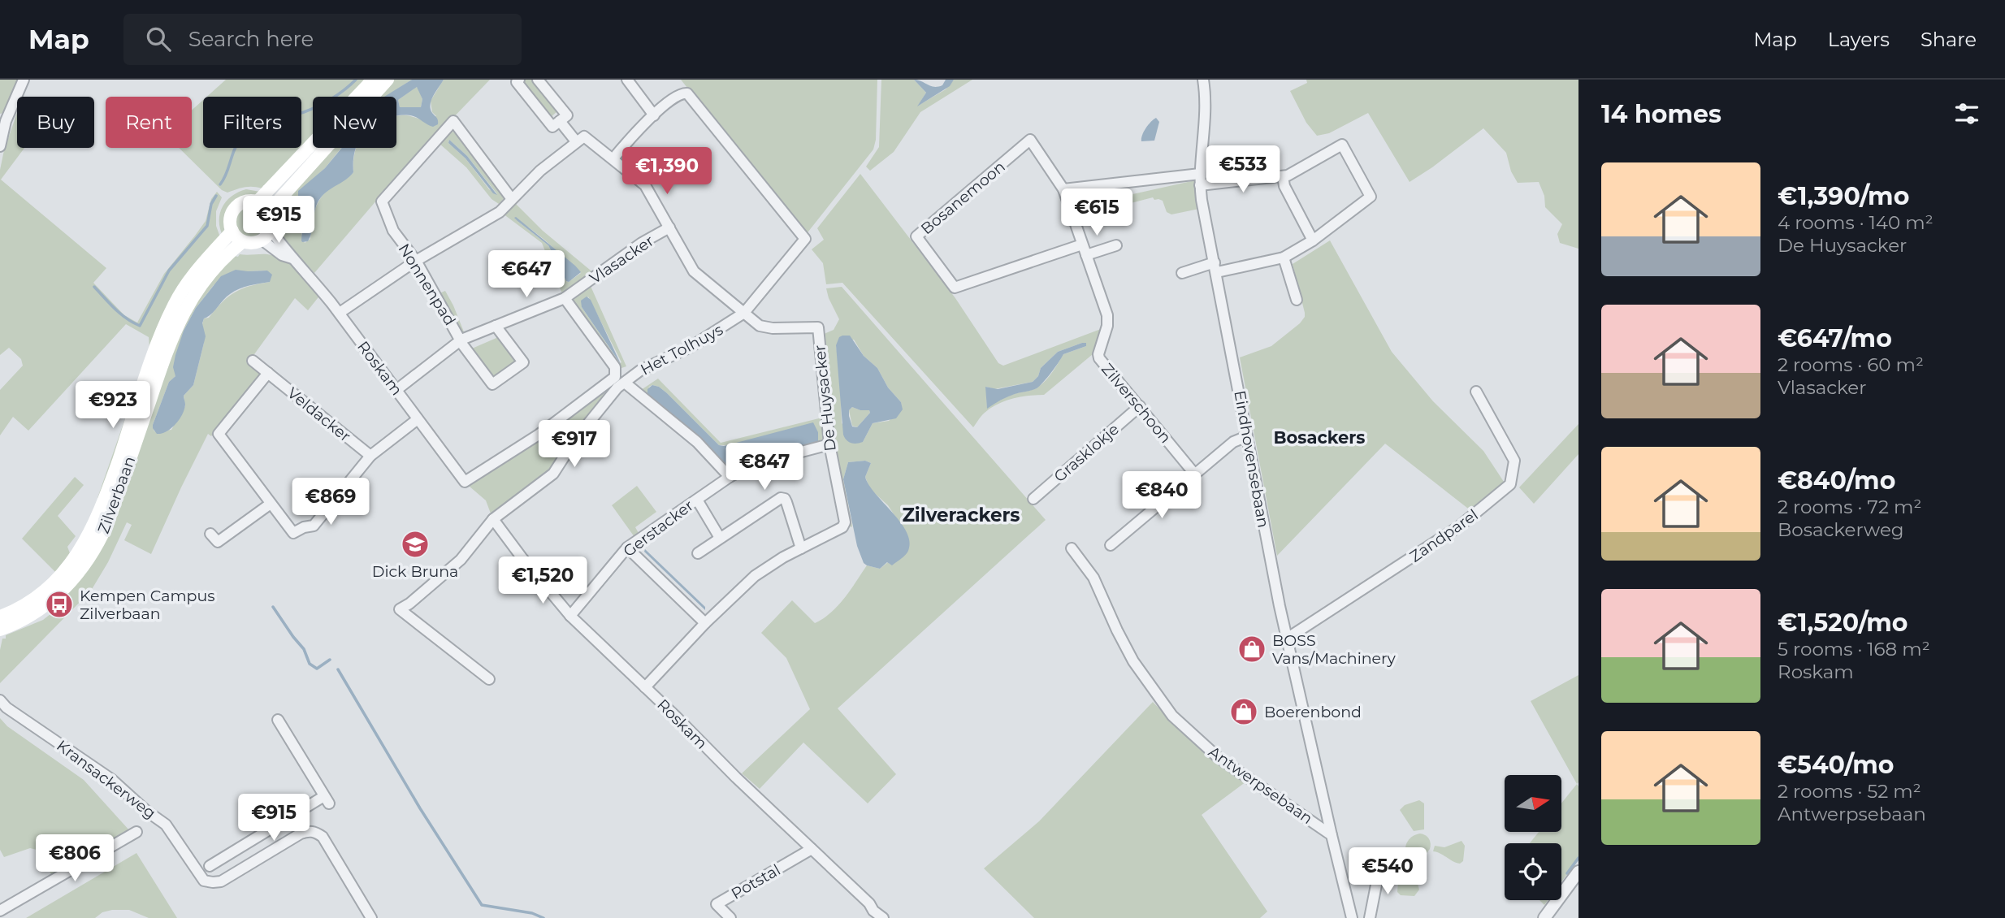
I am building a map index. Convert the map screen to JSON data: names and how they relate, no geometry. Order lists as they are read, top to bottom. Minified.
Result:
{"streets":{"main road":["Zilverbaan"],"street":["Bosanemoon","Vlasacker","Nonnenpad","Het Tolhuys","Roskam","De Huysacker","Zilverschoon","Veldacker","Grasklokje","Eindhovensebaan","Gerstacker","Zandparel","Kransackerweg","Antwerpsebaan","Potstal"]},"crossings":[["Bosanemoon","Zilverschoon"],["Vlasacker","Nonnenpad"],["Vlasacker","Roskam"],["Vlasacker","De Huysacker"],["Het Tolhuys","Roskam"],["Het Tolhuys","De Huysacker"],["Roskam","De Huysacker"],["Roskam","Zilverbaan"],["Roskam","Gerstacker"],["Roskam","Potstal"],["De Huysacker","Gerstacker"],["Zilverschoon","Grasklokje"],["Eindhovensebaan","Zandparel"],["Eindhovensebaan","Antwerpsebaan"]],"districts":["Bosackers","Zilverackers"],"places":{"school or university":["Dick Bruna"],"bus stop":["Kempen Campus Zilverbaan"],"shop":["BOSS Vans/Machinery","Boerenbond"]},"north":"right","page":{"header":"Map","search":"Search here","nav":["Map","Layers","Share"],"heading":"14 homes","chip":["Buy","Rent","Filters","New"],"price":["€533","€1,390","€615","€915","€647","€923","€917","€847","€840","€869","€1,520","€915","€806","€540"],"list":[{"name":"€1,390/mo","note":"4 rooms · 140 m² · De Huysacker"},{"name":"€647/mo","note":"2 rooms · 60 m² · Vlasacker"},{"name":"€840/mo","note":"2 rooms · 72 m² · Bosackerweg"},{"name":"€1,520/mo","note":"5 rooms · 168 m² · Roskam"},{"name":"€540/mo","note":"2 rooms · 52 m² · Antwerpsebaan"}]}}
